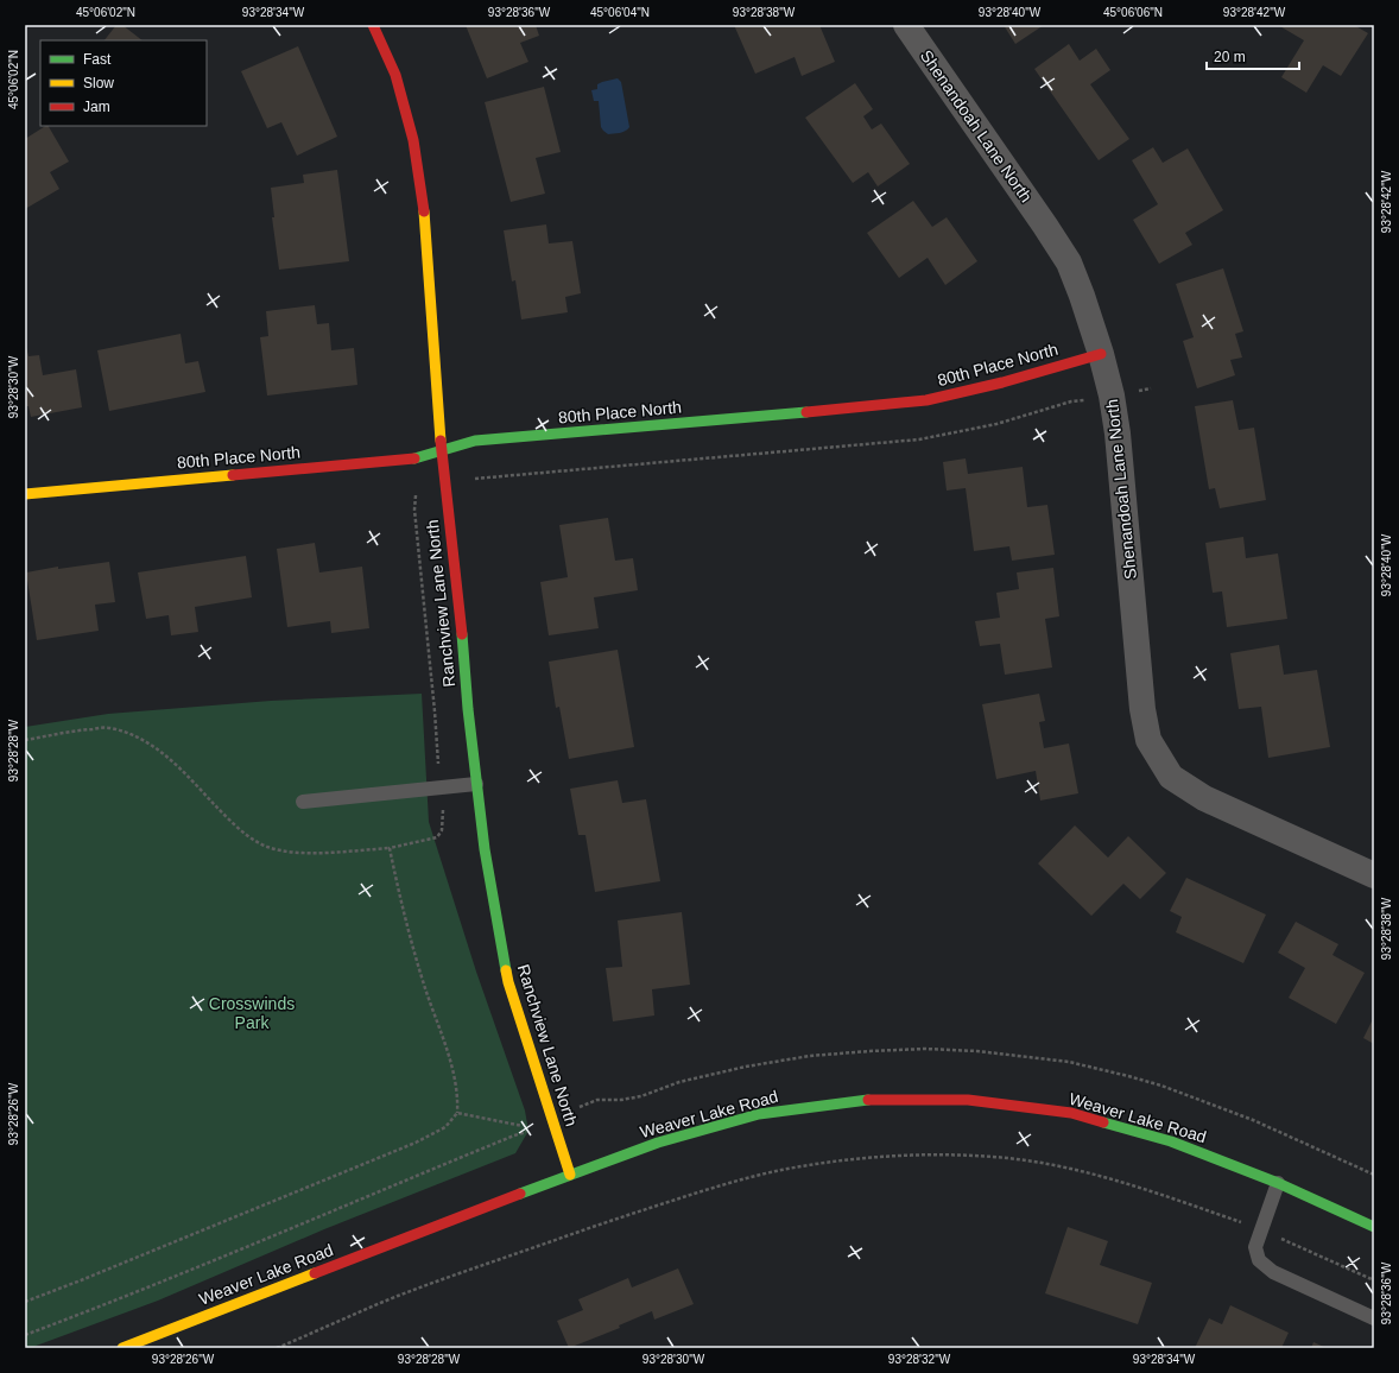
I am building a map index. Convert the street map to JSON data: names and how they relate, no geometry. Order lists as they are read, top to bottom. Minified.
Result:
{"streets":{"street":["Shenandoah Lane North","80th Place North","Ranchview Lane North","Weaver Lake Road"]},"crossings":[["Shenandoah Lane North","80th Place North"],["80th Place North","Ranchview Lane North"],["Ranchview Lane North","Weaver Lake Road"]],"parks":["Crosswinds Park"],"legend":["Fast","Slow","Jam"],"scale_bar":"20 m","coordinates":["45°06'02\"N","93°28'34\"W","93°28'36\"W","45°06'04\"N","93°28'38\"W","93°28'40\"W","45°06'06\"N","93°28'42\"W","93°28'30\"W","93°28'28\"W","93°28'26\"W","93°28'32\"W"]}
